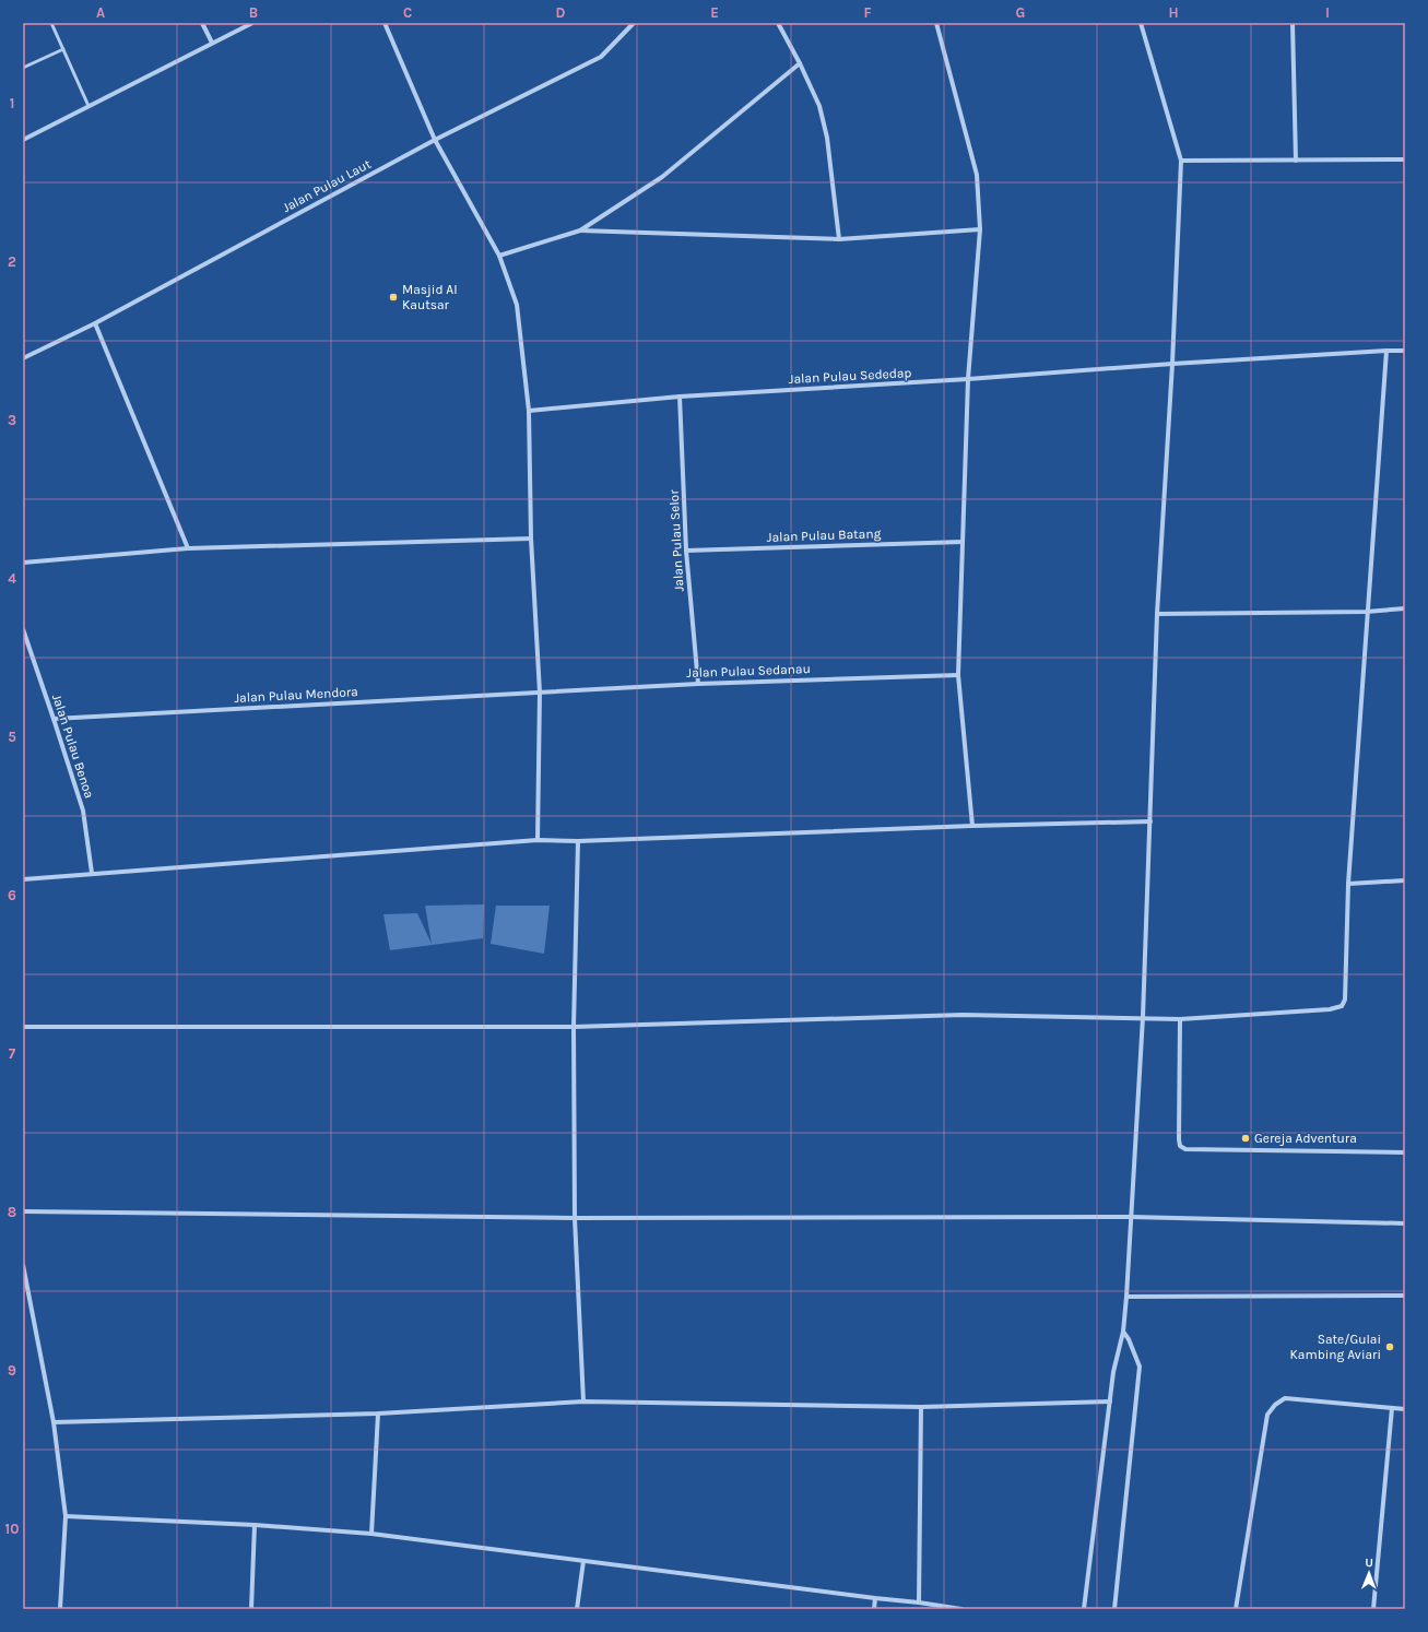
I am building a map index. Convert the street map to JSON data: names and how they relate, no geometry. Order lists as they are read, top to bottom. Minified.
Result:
{"streets":{"street":["Jalan Pulau Laut","Jalan Pulau Sededap","Jalan Pulau Batang","Jalan Pulau Selor","Jalan Pulau Sedanau","Jalan Pulau Mendora","Jalan Pulau Benoa"]},"crossings":[["Jalan Pulau Sededap","Jalan Pulau Selor"],["Jalan Pulau Batang","Jalan Pulau Selor"],["Jalan Pulau Selor","Jalan Pulau Sedanau"],["Jalan Pulau Sedanau","Jalan Pulau Mendora"],["Jalan Pulau Mendora","Jalan Pulau Benoa"]],"places":["Masjid Al Kautsar","Gereja Adventura","Sate/Gulai Kambing Aviari"],"north":"top","grid":{"columns":["A","B","C","D","E","F","G","H","I"],"rows":["1","2","3","4","5","6","7","8","9","10"]}}
